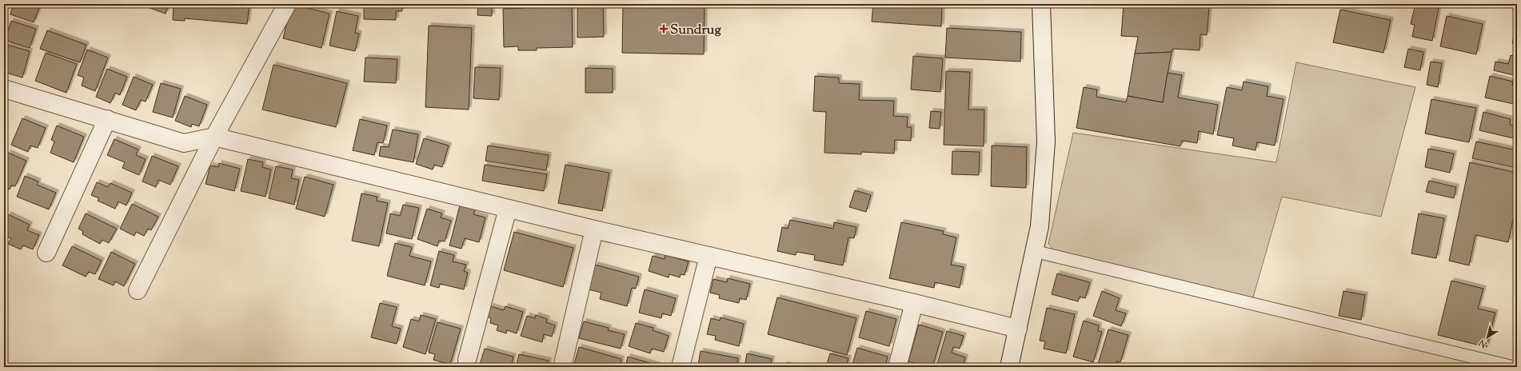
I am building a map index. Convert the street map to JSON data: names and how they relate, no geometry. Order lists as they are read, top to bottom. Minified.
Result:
{"places":{"health":["Sundrug"]},"north":"bottom left"}
